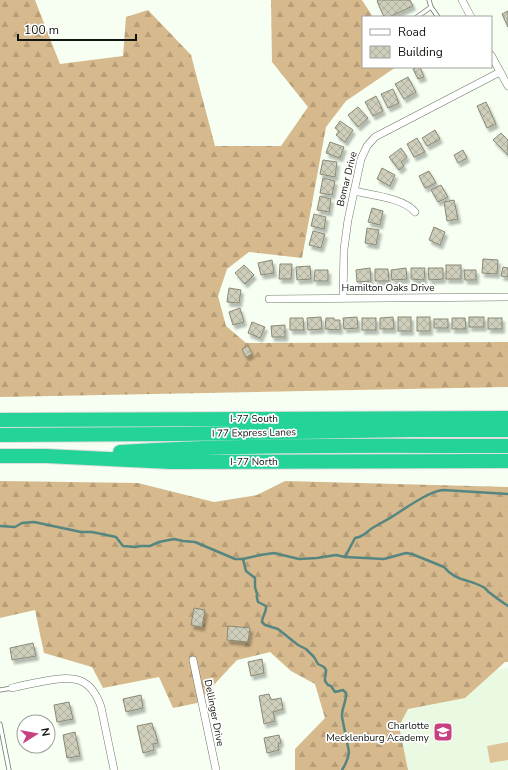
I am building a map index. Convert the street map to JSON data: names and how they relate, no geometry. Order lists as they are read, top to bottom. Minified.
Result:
{"streets":{"highway":["I-77 South","I 77 Express Lanes","I-77 North"],"street":["Bomar Drive","Hamilton Oaks Drive","Dellinger Drive"]},"crossings":[["Bomar Drive","Hamilton Oaks Drive"],["I 77 Express Lanes","I-77 North"]],"places":{"school or university":["Charlotte Mecklenburg Academy"]},"legend":["Road","Building"],"scale_bar":"100 m","north":"right"}
